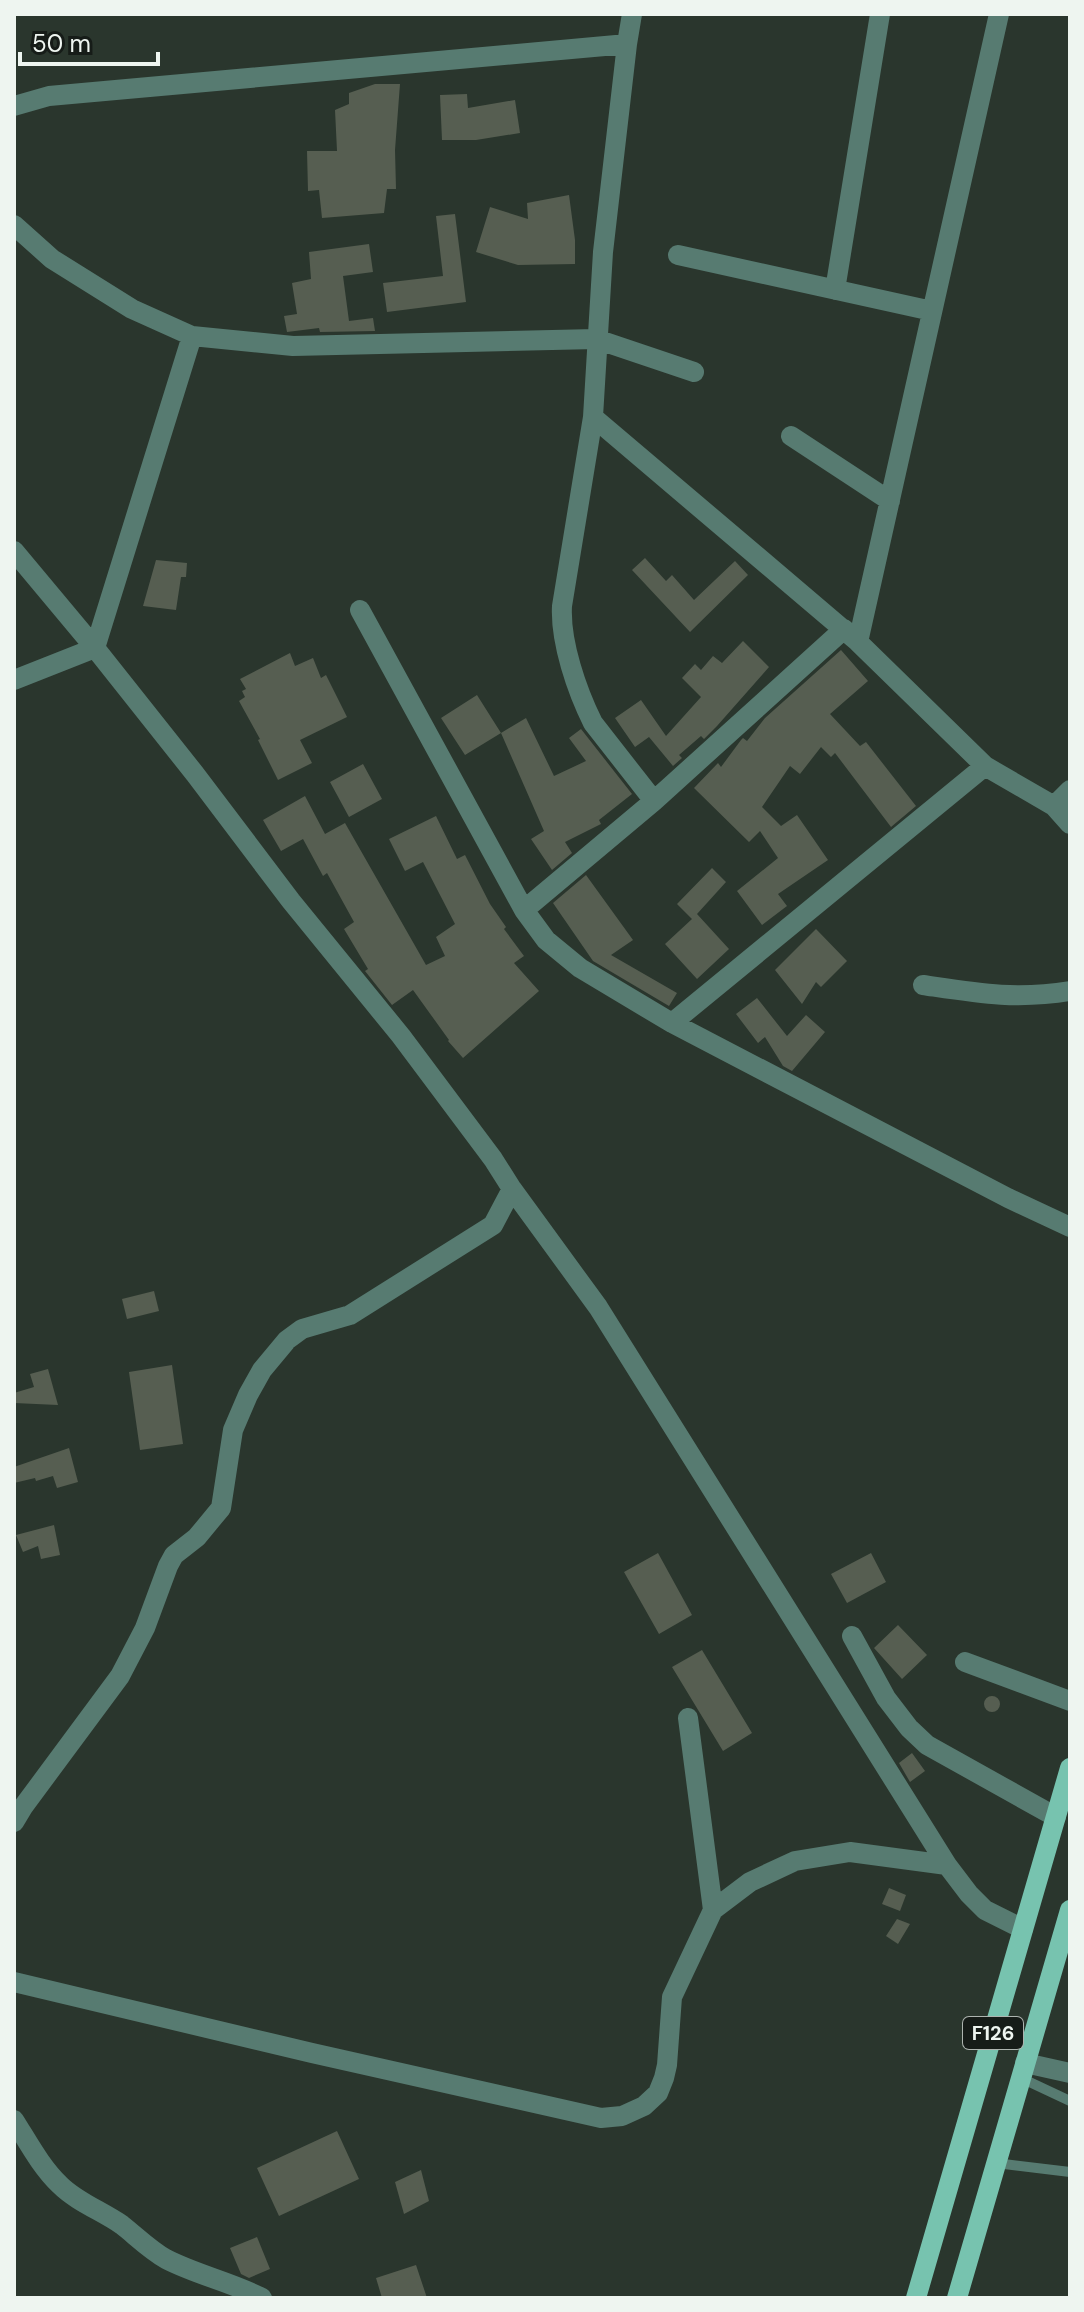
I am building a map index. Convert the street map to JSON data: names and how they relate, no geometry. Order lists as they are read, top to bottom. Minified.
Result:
{"streets":{"main road":["F126"]},"scale_bar":"50 m"}
